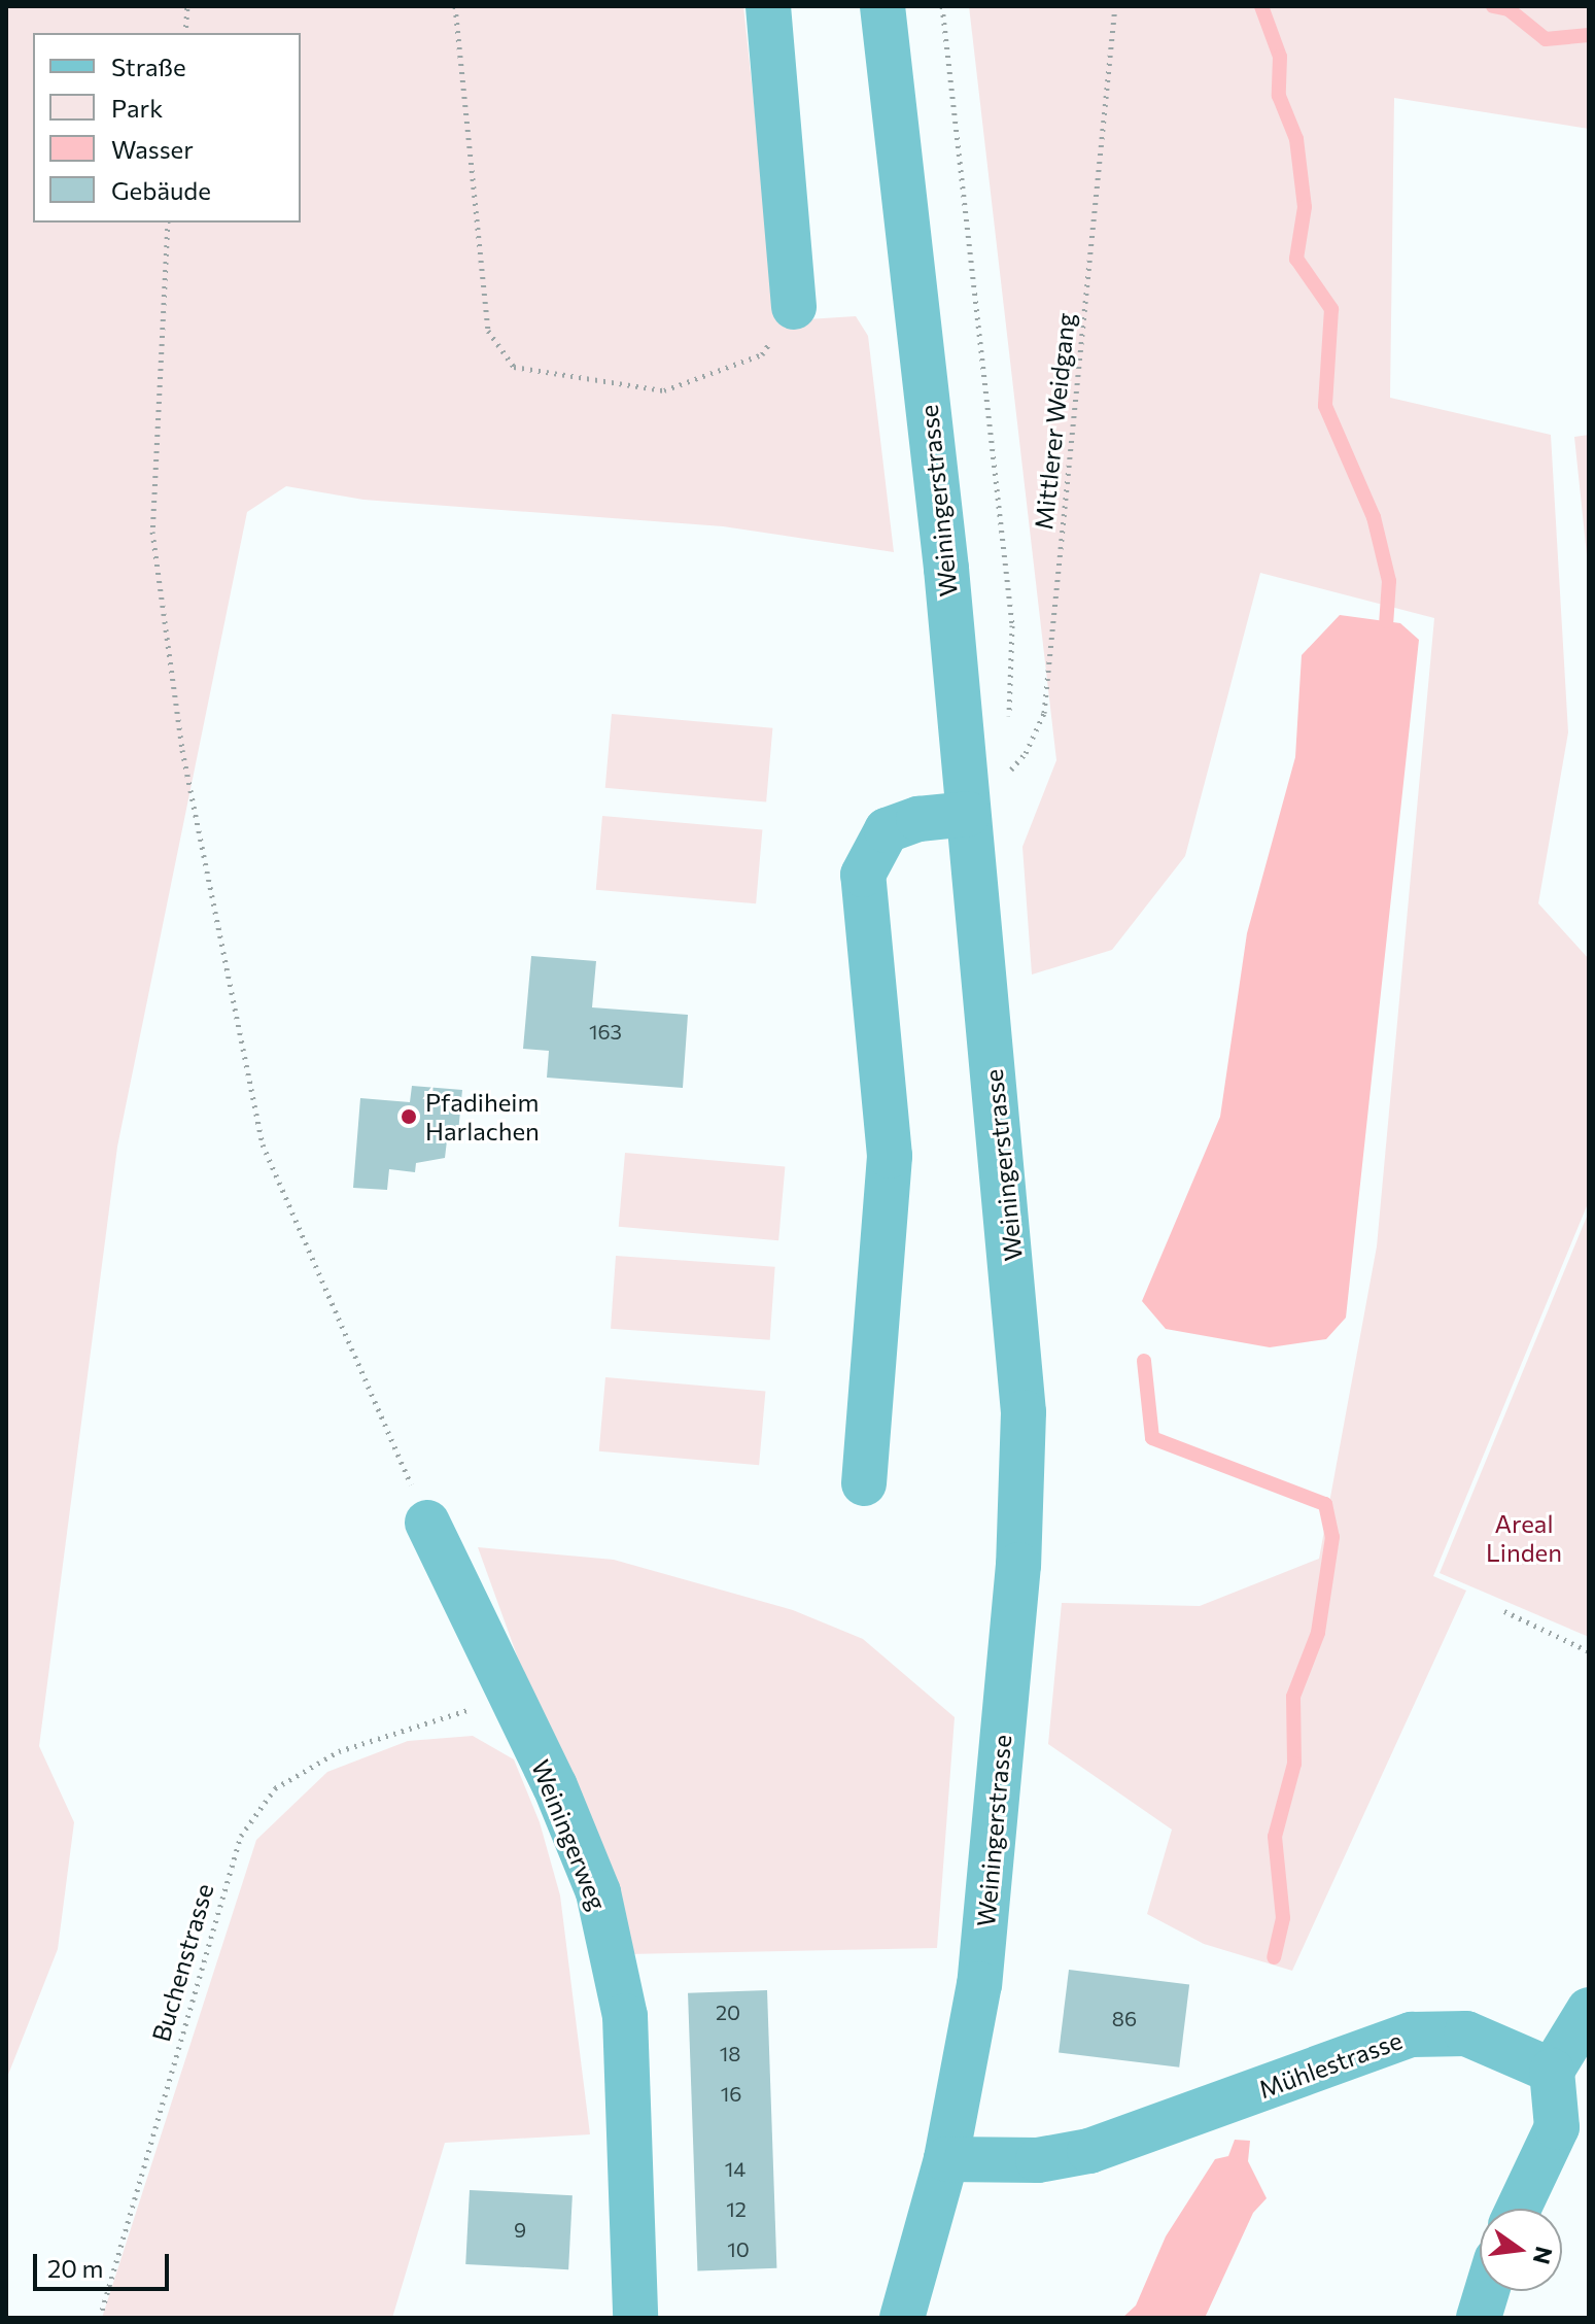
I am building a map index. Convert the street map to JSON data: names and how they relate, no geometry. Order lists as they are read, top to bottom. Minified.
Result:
{"streets":{"street":["Weiningerstrasse","Weiningerweg","Mühlestrasse"],"path":["Mittlerer Weidgang","Buchenstrasse"]},"crossings":[["Weiningerstrasse","Mühlestrasse"]],"parks":["Areal Linden"],"places":["Pfadiheim Harlachen"],"house_numbers":["163","20","86","18","16","14","12","9","10"],"legend":["Straße","Park","Wasser","Gebäude"],"scale_bar":"20 m","north":"right"}
